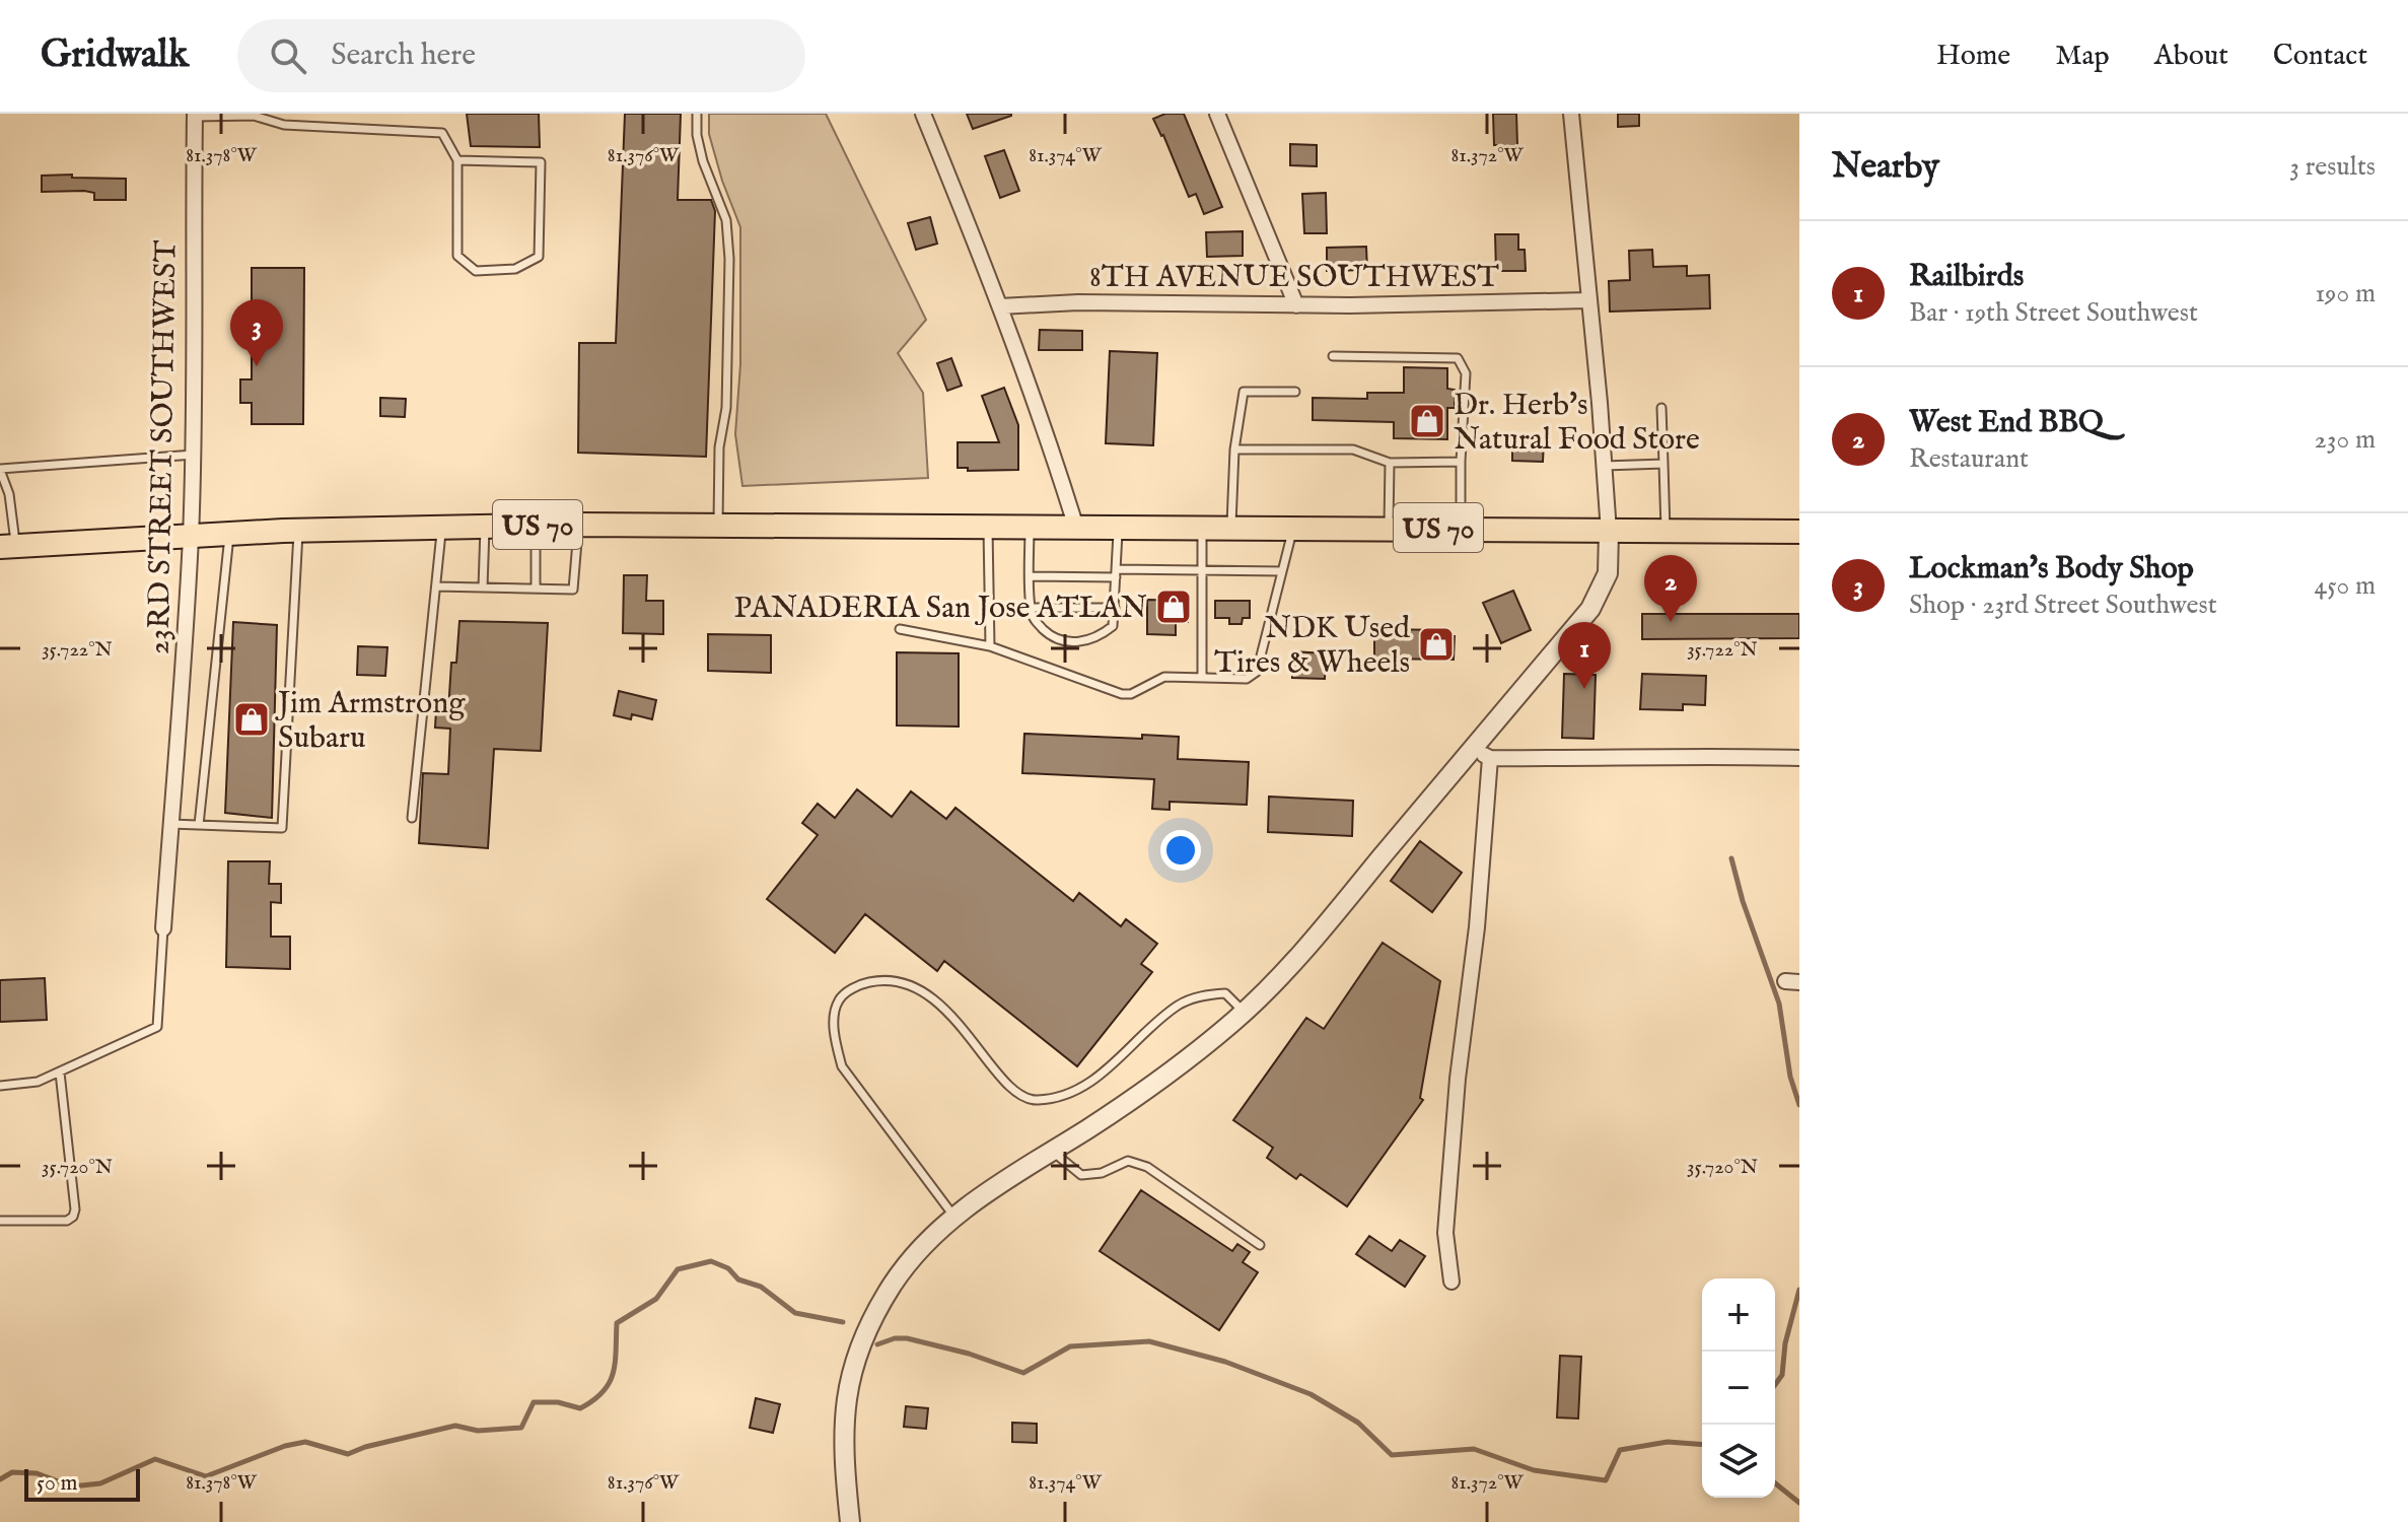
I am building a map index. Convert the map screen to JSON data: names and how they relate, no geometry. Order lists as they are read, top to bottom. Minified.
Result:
{"streets":{"main road":["US 70"],"street":["8TH AVENUE SOUTHWEST","23RD STREET SOUTHWEST"]},"crossings":[["23RD STREET SOUTHWEST","US 70"]],"places":{"shop":["Dr. Herb's Natural Food Store","PANADERIA San Jose ATLAN","NDK Used Tires & Wheels","Jim Armstrong Subaru"]},"scale_bar":"50 m","page":{"header":"Gridwalk","search":"Search here","nav":["Home","Map","About","Contact"],"heading":["Nearby","3 results"],"list":[{"mark":"1","name":"Railbirds","note":"Bar · 19th Street Southwest","value":"190 m"},{"mark":"2","name":"West End BBQ","note":"Restaurant","value":"230 m"},{"mark":"3","name":"Lockman's Body Shop","note":"Shop · 23rd Street Southwest","value":"450 m"}],"pins":["3","2","1"],"map_buttons":["+","−"],"scale":"50 m"},"coordinates":["81.378°W","81.376°W","81.374°W","81.372°W","35.722°N","35.720°N"]}
